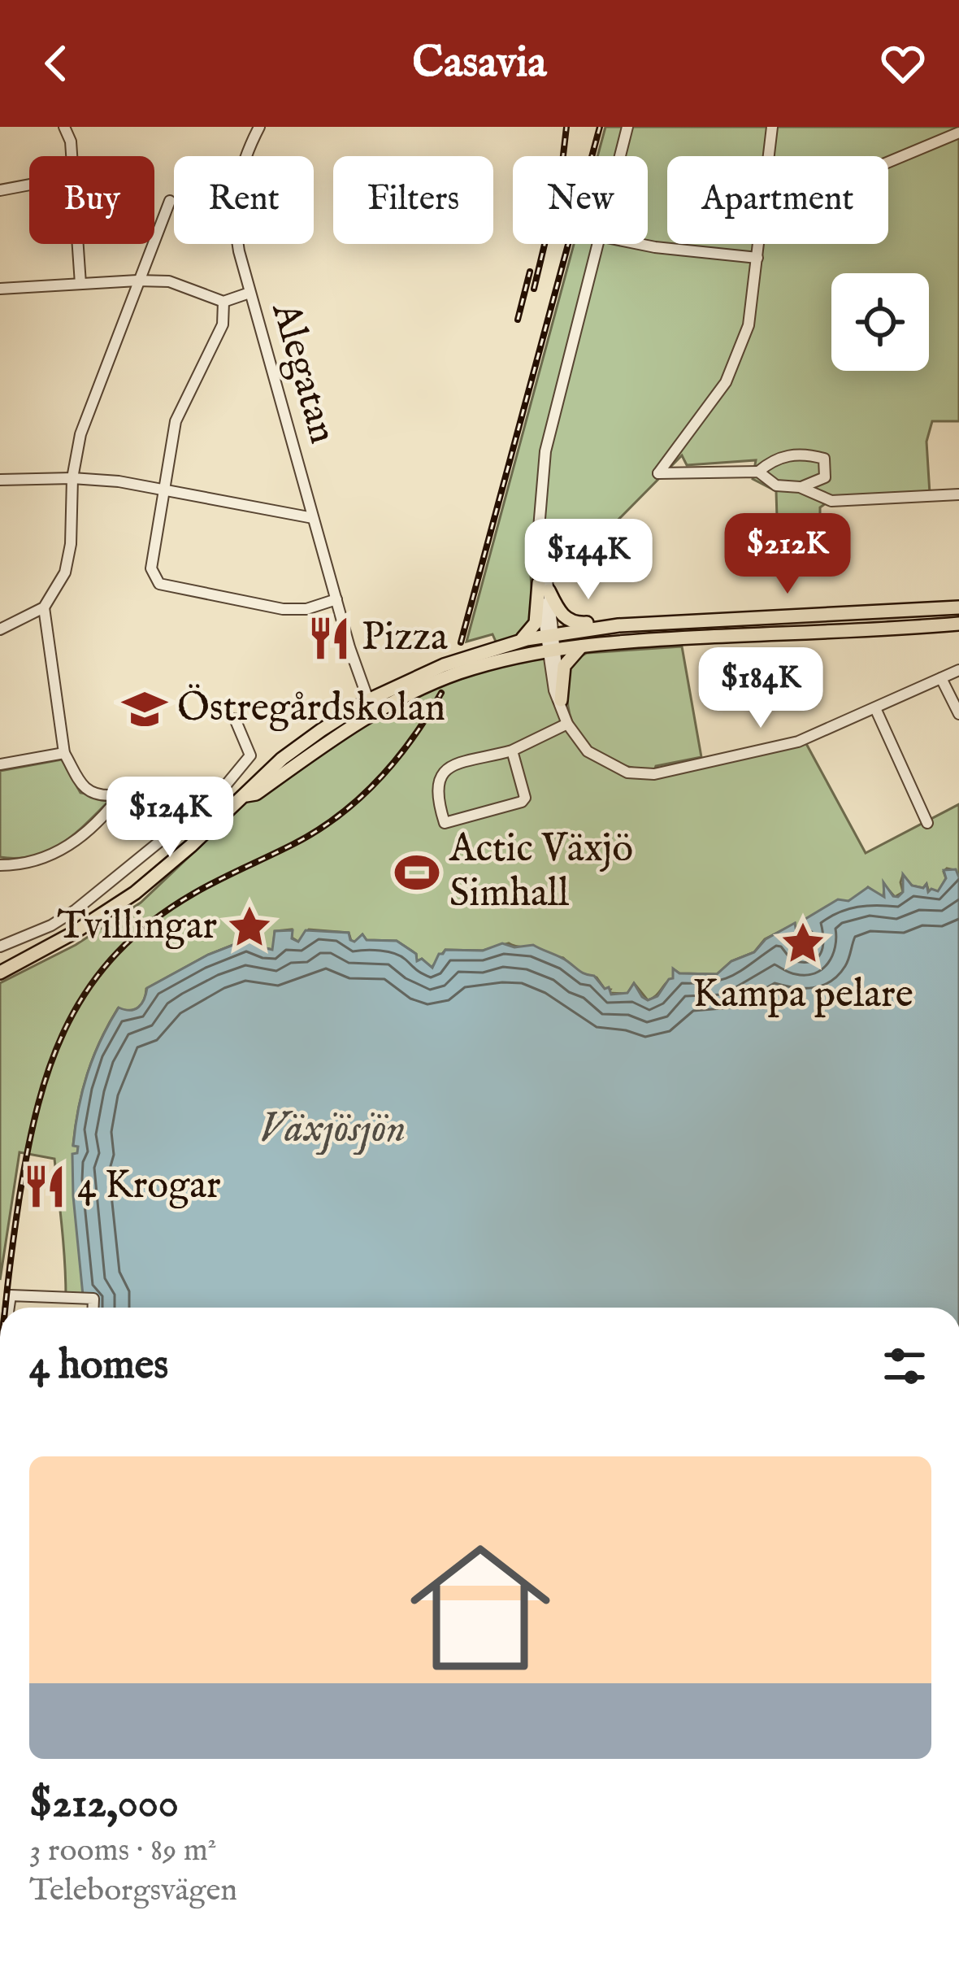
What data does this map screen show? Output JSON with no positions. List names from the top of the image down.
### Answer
{
  "streets": {
    "street": ["Alegatan"]
  },
  "water": ["Växjösjön"],
  "places": {
    "restaurant": ["Pizza", "4 Krogar"],
    "school or university": ["Östregårdskolan"],
    "sports": ["Actic Växjö Simhall"],
    "place": ["Tvillingar", "Kampa pelare"]
  },
  "page": {
    "header": "Casavia",
    "chip": [
      "Buy",
      "Rent",
      "Filters",
      "New",
      "Apartment"
    ],
    "price": [
      "$212K",
      "$144K",
      "$184K",
      "$124K"
    ],
    "heading": "4 homes",
    "list": [
      {
        "name": "$212,000",
        "note": "3 rooms · 89 m² · Teleborgsvägen"
      }
    ]
  }
}
